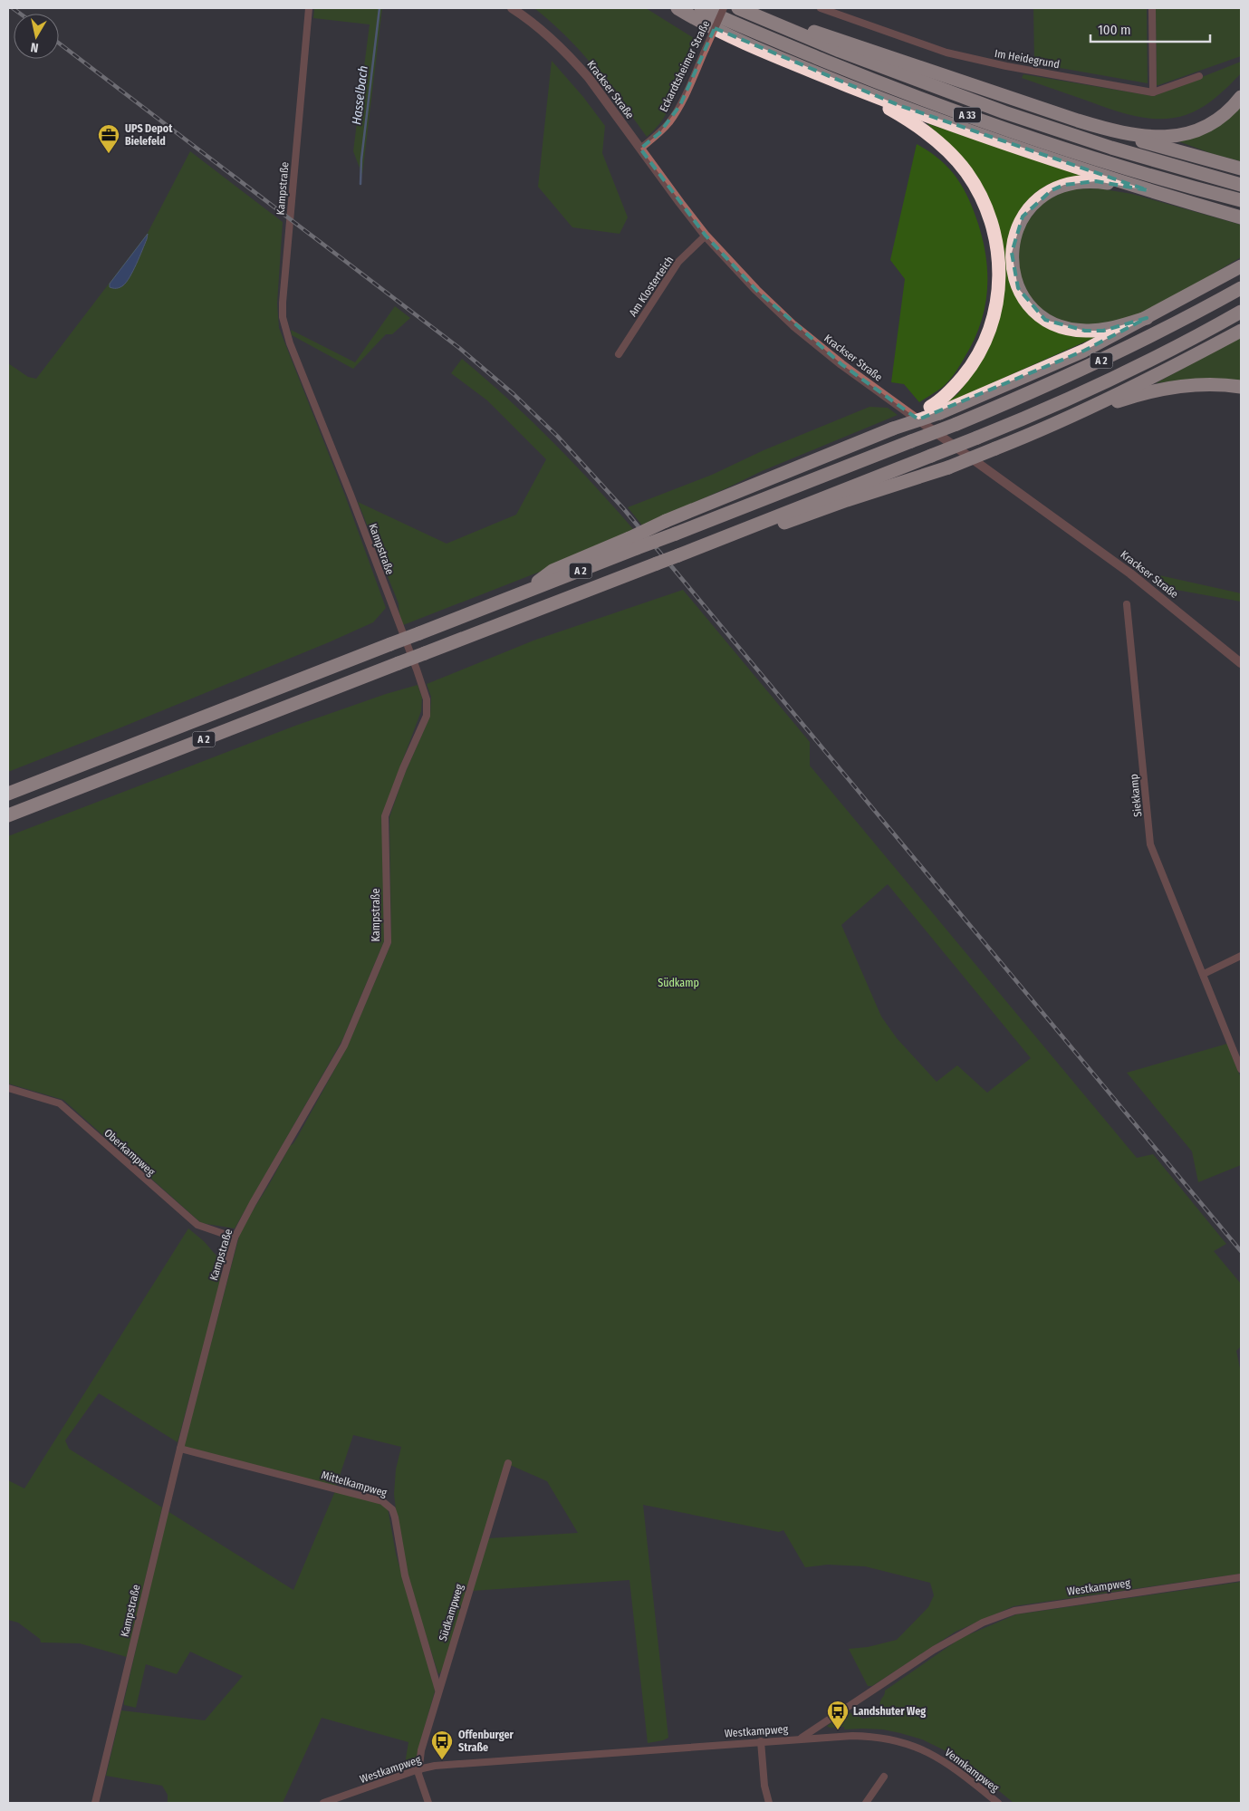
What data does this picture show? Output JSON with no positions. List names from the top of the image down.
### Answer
{
  "streets": {
    "highway": ["A 33", "A 2"],
    "street": [
      "Im Heidegrund",
      "Eckardtsheimer Straße",
      "Krackser Straße",
      "Kampstraße",
      "Am Klosterteich",
      "Siekkamp",
      "Oberkampweg",
      "Mittelkampweg",
      "Westkampweg",
      "Südkampweg",
      "Vennkampweg"
    ]
  },
  "crossings": [
    ["Eckardtsheimer Straße", "Krackser Straße"],
    ["Krackser Straße", "Am Klosterteich"],
    ["Kampstraße", "Oberkampweg"],
    ["Kampstraße", "Mittelkampweg"],
    ["Mittelkampweg", "Südkampweg"],
    ["Westkampweg", "Südkampweg"],
    ["Westkampweg", "Vennkampweg"]
  ],
  "water": ["Hasselbach"],
  "parks": ["Südkamp"],
  "places": {
    "office": ["UPS Depot Bielefeld"],
    "bus stop": ["Landshuter Weg", "Offenburger Straße"]
  },
  "scale_bar": "100 m",
  "north": "bottom"
}
